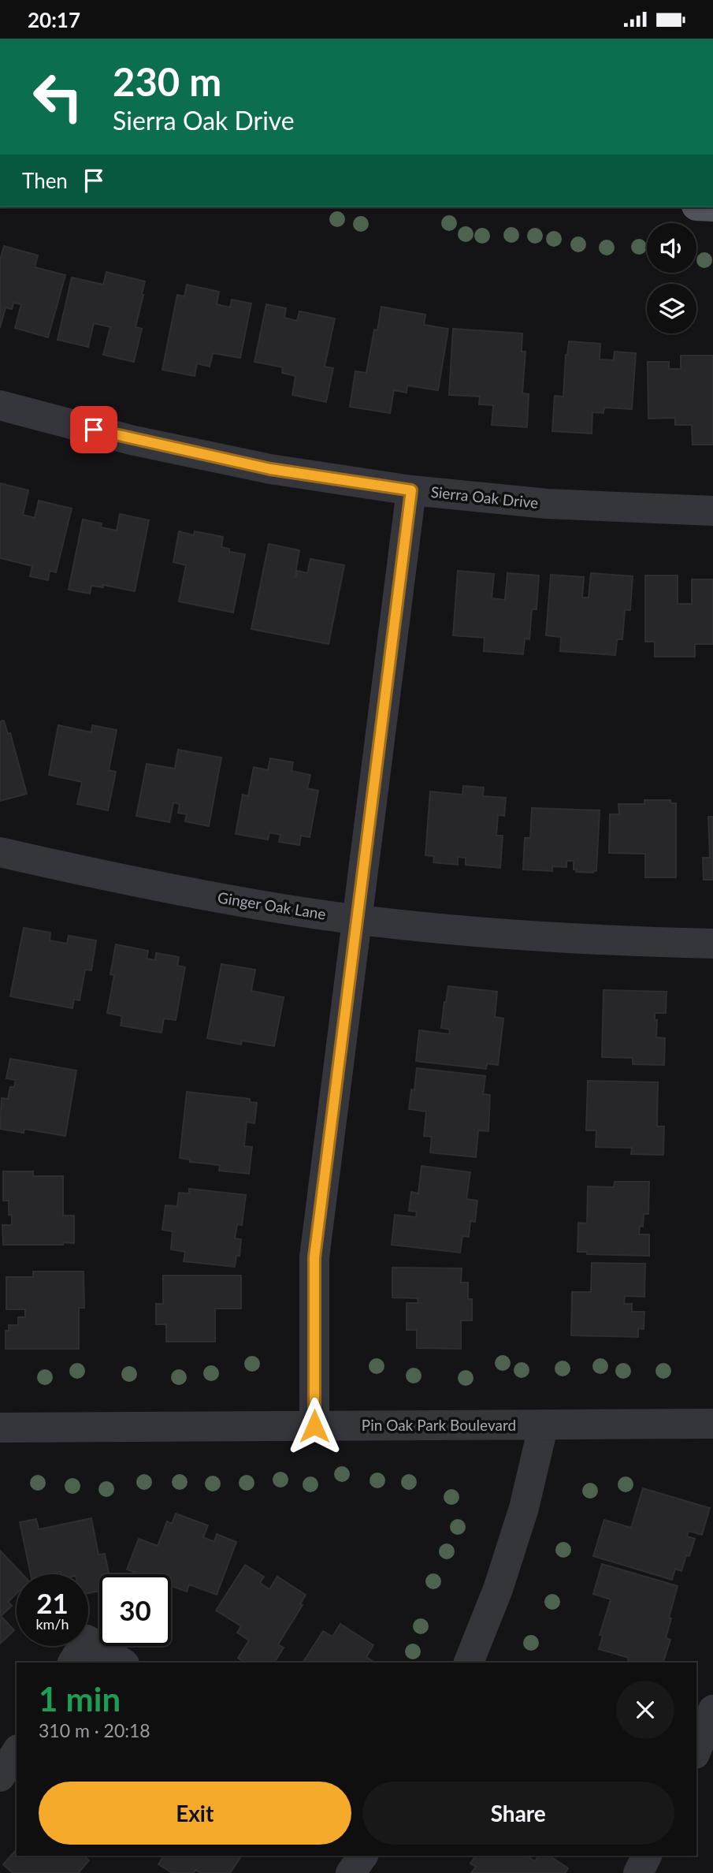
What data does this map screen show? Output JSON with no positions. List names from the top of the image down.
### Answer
{
  "streets": {
    "street": ["Sierra Oak Drive", "Ginger Oak Lane", "Pin Oak Park Boulevard"]
  },
  "page": {
    "status": "20:17",
    "turn": ["230 m", "Sierra Oak Drive"],
    "then": "Then",
    "speed": "21 km/h",
    "limit": "30",
    "heading": ["1 min", "310 m · 20:18"],
    "buttons": ["Exit", "Share"]
  }
}
